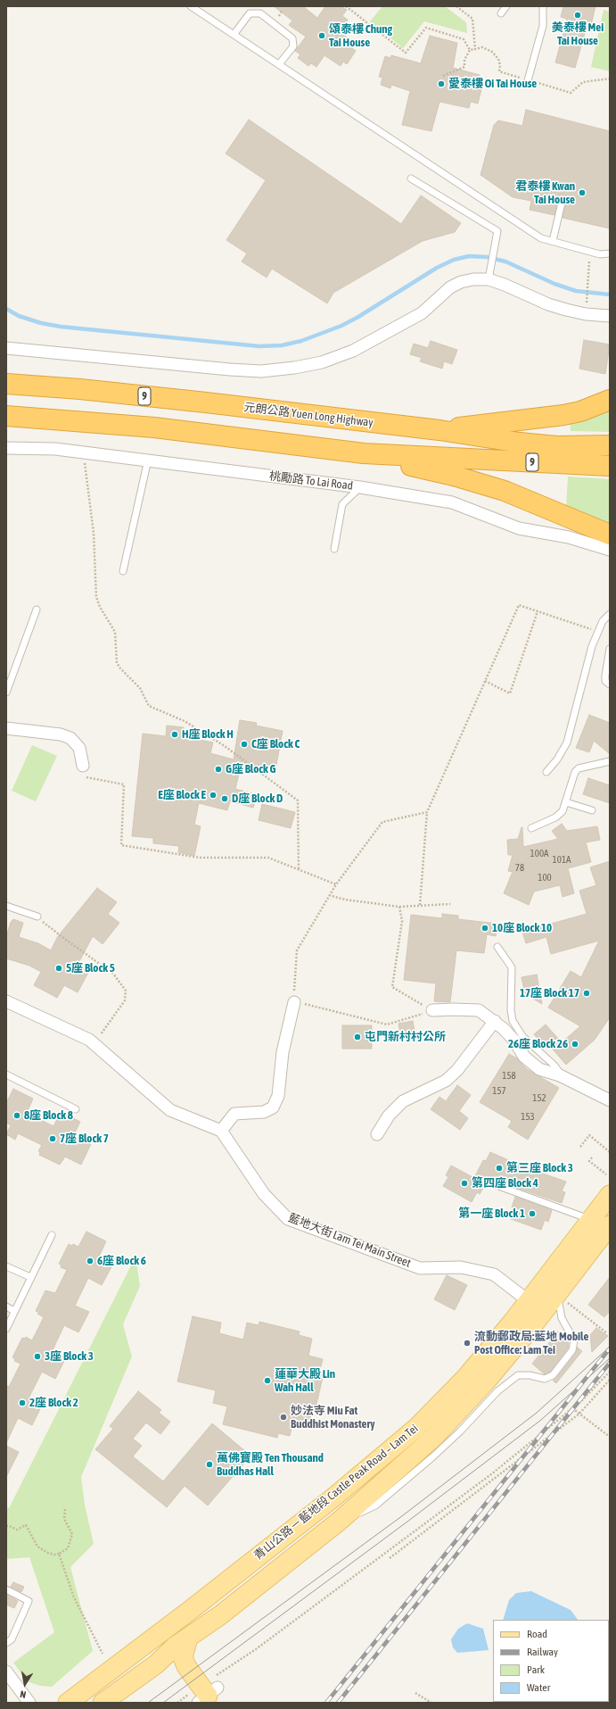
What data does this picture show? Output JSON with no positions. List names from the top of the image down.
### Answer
{
  "streets": {
    "highway": ["9", "元朗公路 Yuen Long Highway"],
    "main road": ["青山公路－藍地段 Castle Peak Road – Lam Tei"],
    "street": ["桃勵路 To Lai Road", "藍地大街 Lam Tei Main Street"]
  },
  "crossings": [
    ["9", "元朗公路 Yuen Long Highway"],
    ["藍地大街 Lam Tei Main Street", "青山公路－藍地段 Castle Peak Road – Lam Tei"]
  ],
  "places": [
    "美泰樓 Mei Tai House",
    "頌泰樓 Chung Tai House",
    "愛泰樓 Oi Tai House",
    "君泰樓 Kwan Tai House",
    "H座 Block H",
    "C座 Block C",
    "G座 Block G",
    "E座 Block E",
    "D座 Block D",
    "10座 Block 10",
    "5座 Block 5",
    "17座 Block 17",
    "屯門新村村公所",
    "26座 Block 26",
    "8座 Block 8",
    "7座 Block 7",
    "第三座 Block 3",
    "第四座 Block 4",
    "第一座 Block 1",
    "6座 Block 6",
    "流動郵政局:藍地 Mobile Post Office: Lam Tei",
    "3座 Block 3",
    "蓮華大殿 Lin Wah Hall",
    "2座 Block 2",
    "妙法寺 Miu Fat Buddhist Monastery",
    "萬佛寶殿 Ten Thousand Buddhas Hall"
  ],
  "house_numbers": [
    "100A",
    "101A",
    "78",
    "100",
    "158",
    "157",
    "152",
    "153"
  ],
  "legend": [
    "Road",
    "Railway",
    "Park",
    "Water"
  ],
  "north": "bottom"
}
